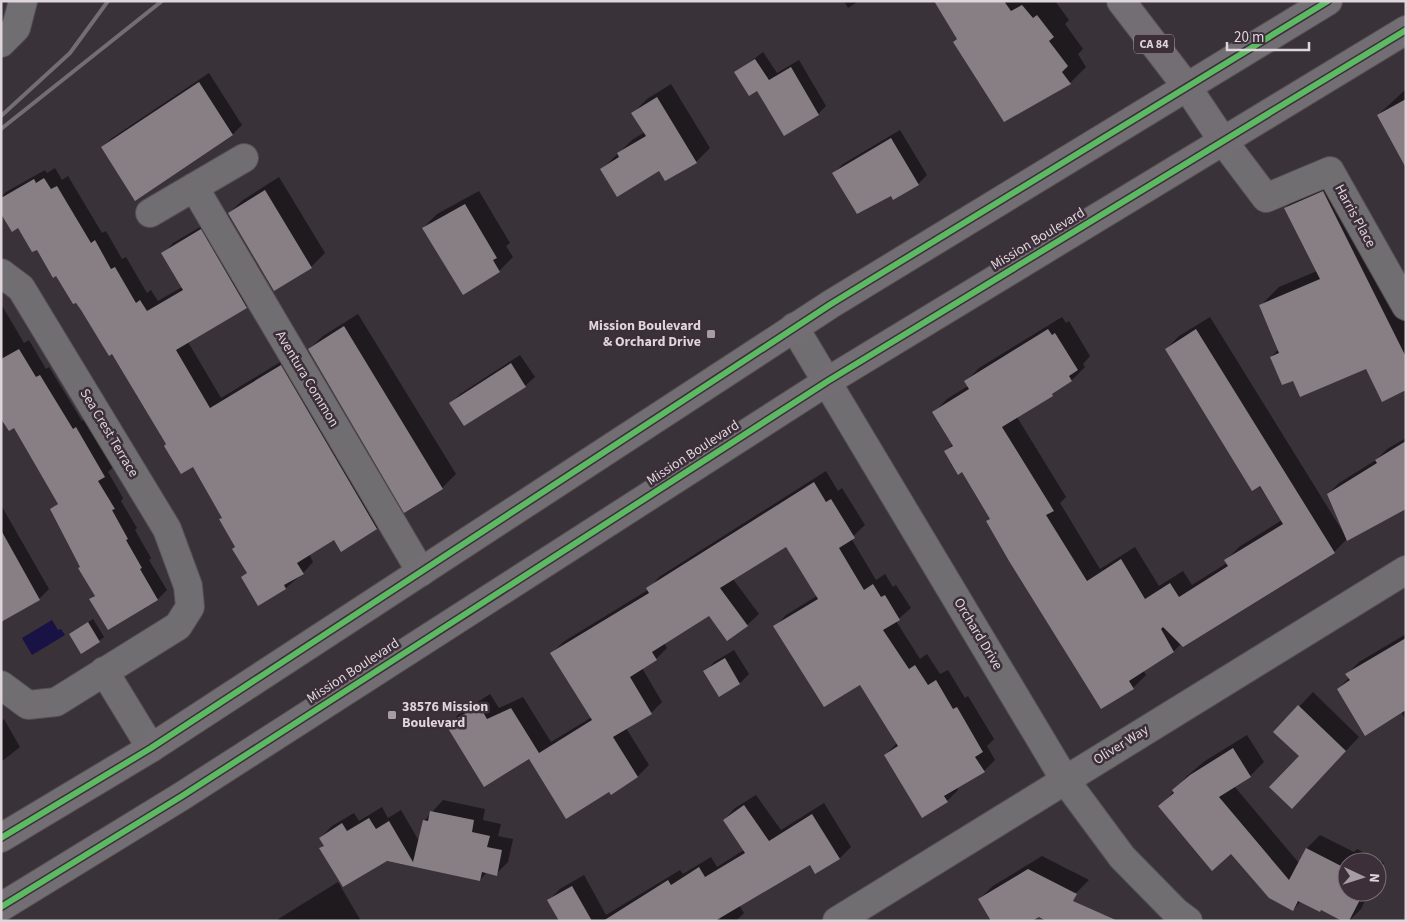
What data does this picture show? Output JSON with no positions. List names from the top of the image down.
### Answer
{
  "streets": {
    "main road": ["CA 84", "Mission Boulevard"],
    "street": [
      "Harris Place",
      "Aventura Common",
      "Sea Crest Terrace",
      "Orchard Drive",
      "Oliver Way"
    ]
  },
  "crossings": [
    ["CA 84", "Harris Place"],
    ["CA 84", "Mission Boulevard"],
    ["Harris Place", "Mission Boulevard"],
    ["Mission Boulevard", "Orchard Drive"],
    ["Orchard Drive", "Oliver Way"]
  ],
  "places": {
    "transit": ["Mission Boulevard & Orchard Drive", "38576 Mission Boulevard"]
  },
  "scale_bar": "20 m",
  "north": "right"
}
